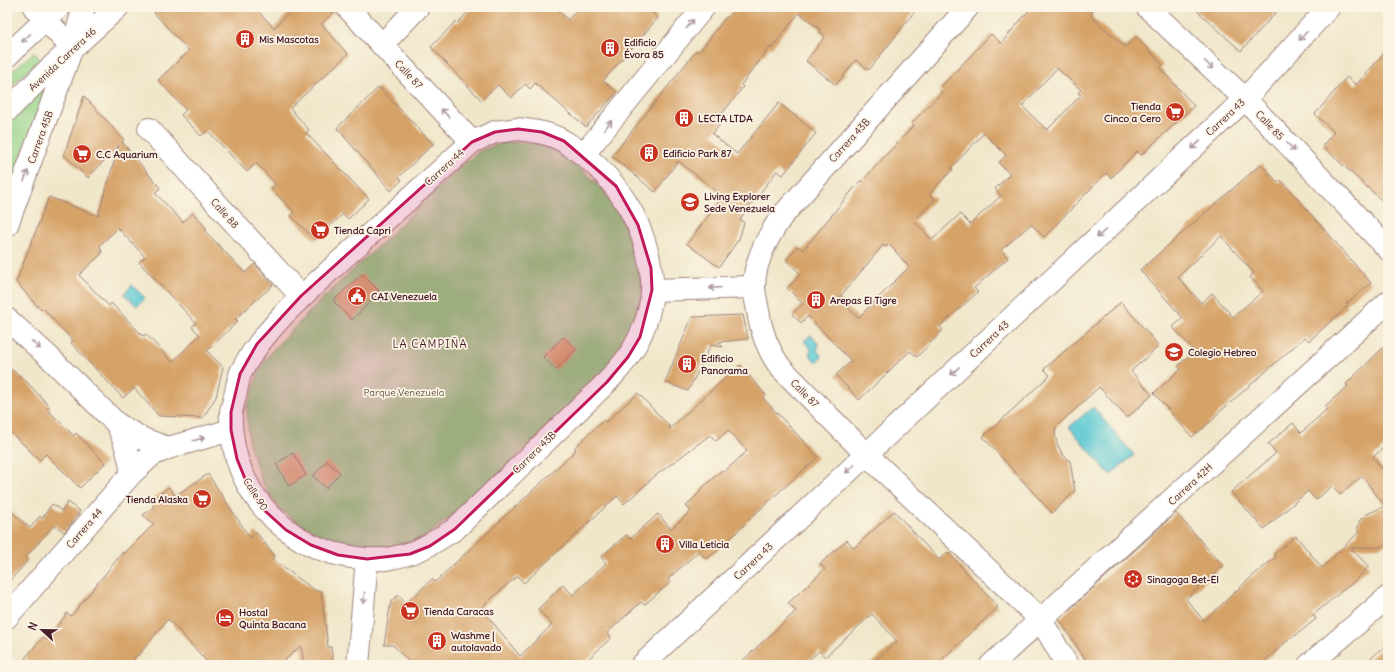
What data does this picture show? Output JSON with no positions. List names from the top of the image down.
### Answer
{
  "streets": {
    "street": [
      "Avenida Carrera 46",
      "Calle 87",
      "Carrera 43",
      "Calle 85",
      "Carrera 45B",
      "Carrera 43B",
      "Carrera 44",
      "Calle 88",
      "Carrera 42H",
      "Calle 90"
    ]
  },
  "crossings": [
    ["Avenida Carrera 46", "Carrera 45B"],
    ["Calle 87", "Carrera 43"],
    ["Calle 87", "Carrera 43B"],
    ["Calle 87", "Carrera 44"],
    ["Calle 87", "Carrera 42H"],
    ["Carrera 43", "Calle 85"],
    ["Carrera 43B", "Calle 90"],
    ["Carrera 44", "Calle 88"],
    ["Carrera 44", "Calle 90"]
  ],
  "one_way": ["Carrera 43", "Calle 85", "Carrera 45B"],
  "districts": ["LA CAMPIÑA"],
  "parks": ["Parque Venezuela"],
  "places": {
    "building": [
      "Mis Mascotas",
      "Edificio Évora 85",
      "LECTA LTDA",
      "Edificio Park 87",
      "Arepas El Tigre",
      "Edificio Panorama",
      "Villa Leticia",
      "Washme | autolavado"
    ],
    "supermarket": [
      "Tienda Cinco a Cero",
      "C.C Aquarium",
      "Tienda Capri",
      "Tienda Alaska",
      "Tienda Caracas"
    ],
    "school or university": ["Living Explorer Sede Venezuela", "Colegio Hebreo"],
    "public building": ["CAI Venezuela"],
    "synagogue": ["Sinagoga Bet-El"],
    "hotel": ["Hostal Quinta Bacana"]
  },
  "north": "left"
}
